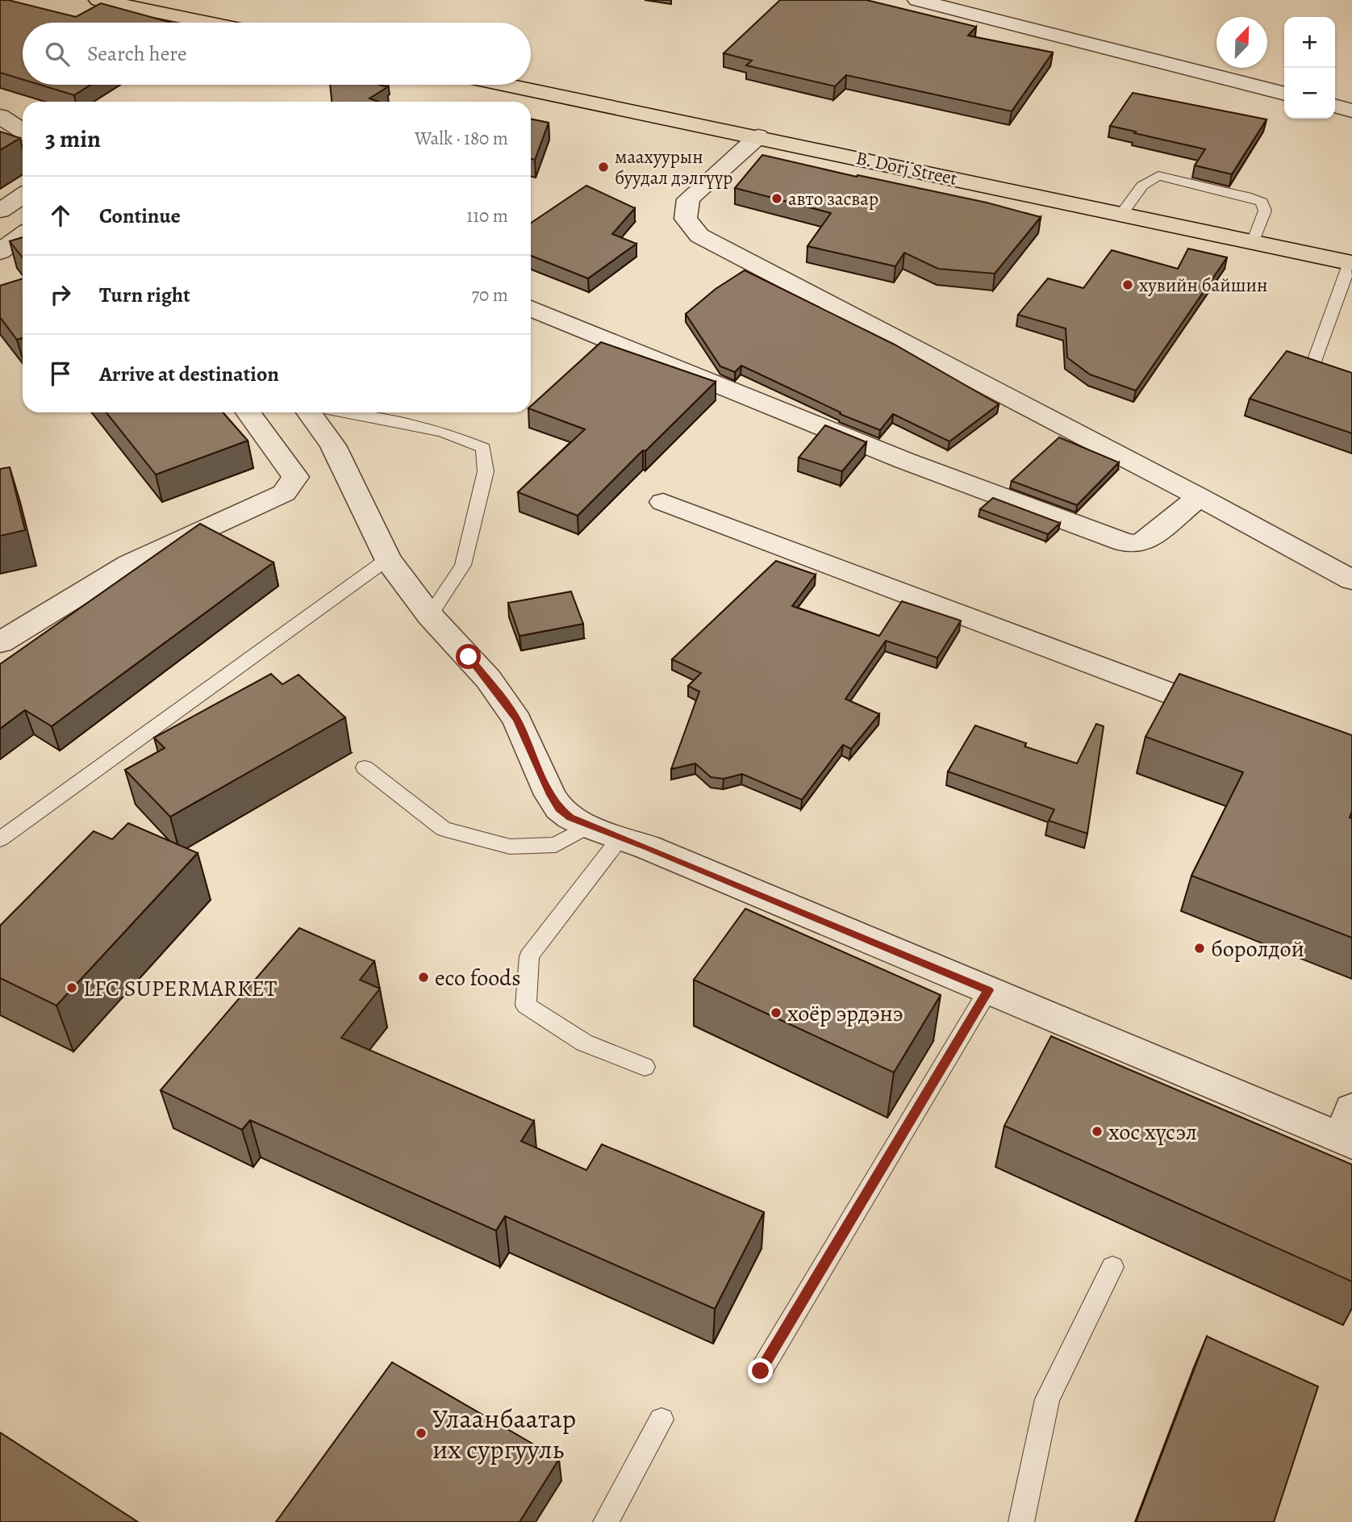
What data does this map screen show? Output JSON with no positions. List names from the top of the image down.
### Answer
{
  "streets": {
    "main road": ["B. Dorj Street"]
  },
  "places": [
    "маахуурын буудал дэлгүүр",
    "авто засвар",
    "хувийн байшин",
    "боролдой",
    "eco foods",
    "LFC SUPERMARKET",
    "хоёр эрдэнэ",
    "хос хүсэл",
    "Улаанбаатар их сургууль"
  ],
  "north": "top right",
  "page": {
    "map_buttons": ["+", "−"],
    "search": "Search here",
    "heading": ["3 min", "Walk · 180 m"],
    "list": [
      ["Continue", "110 m"],
      ["Turn right", "70 m"],
      "Arrive at destination"
    ]
  }
}
